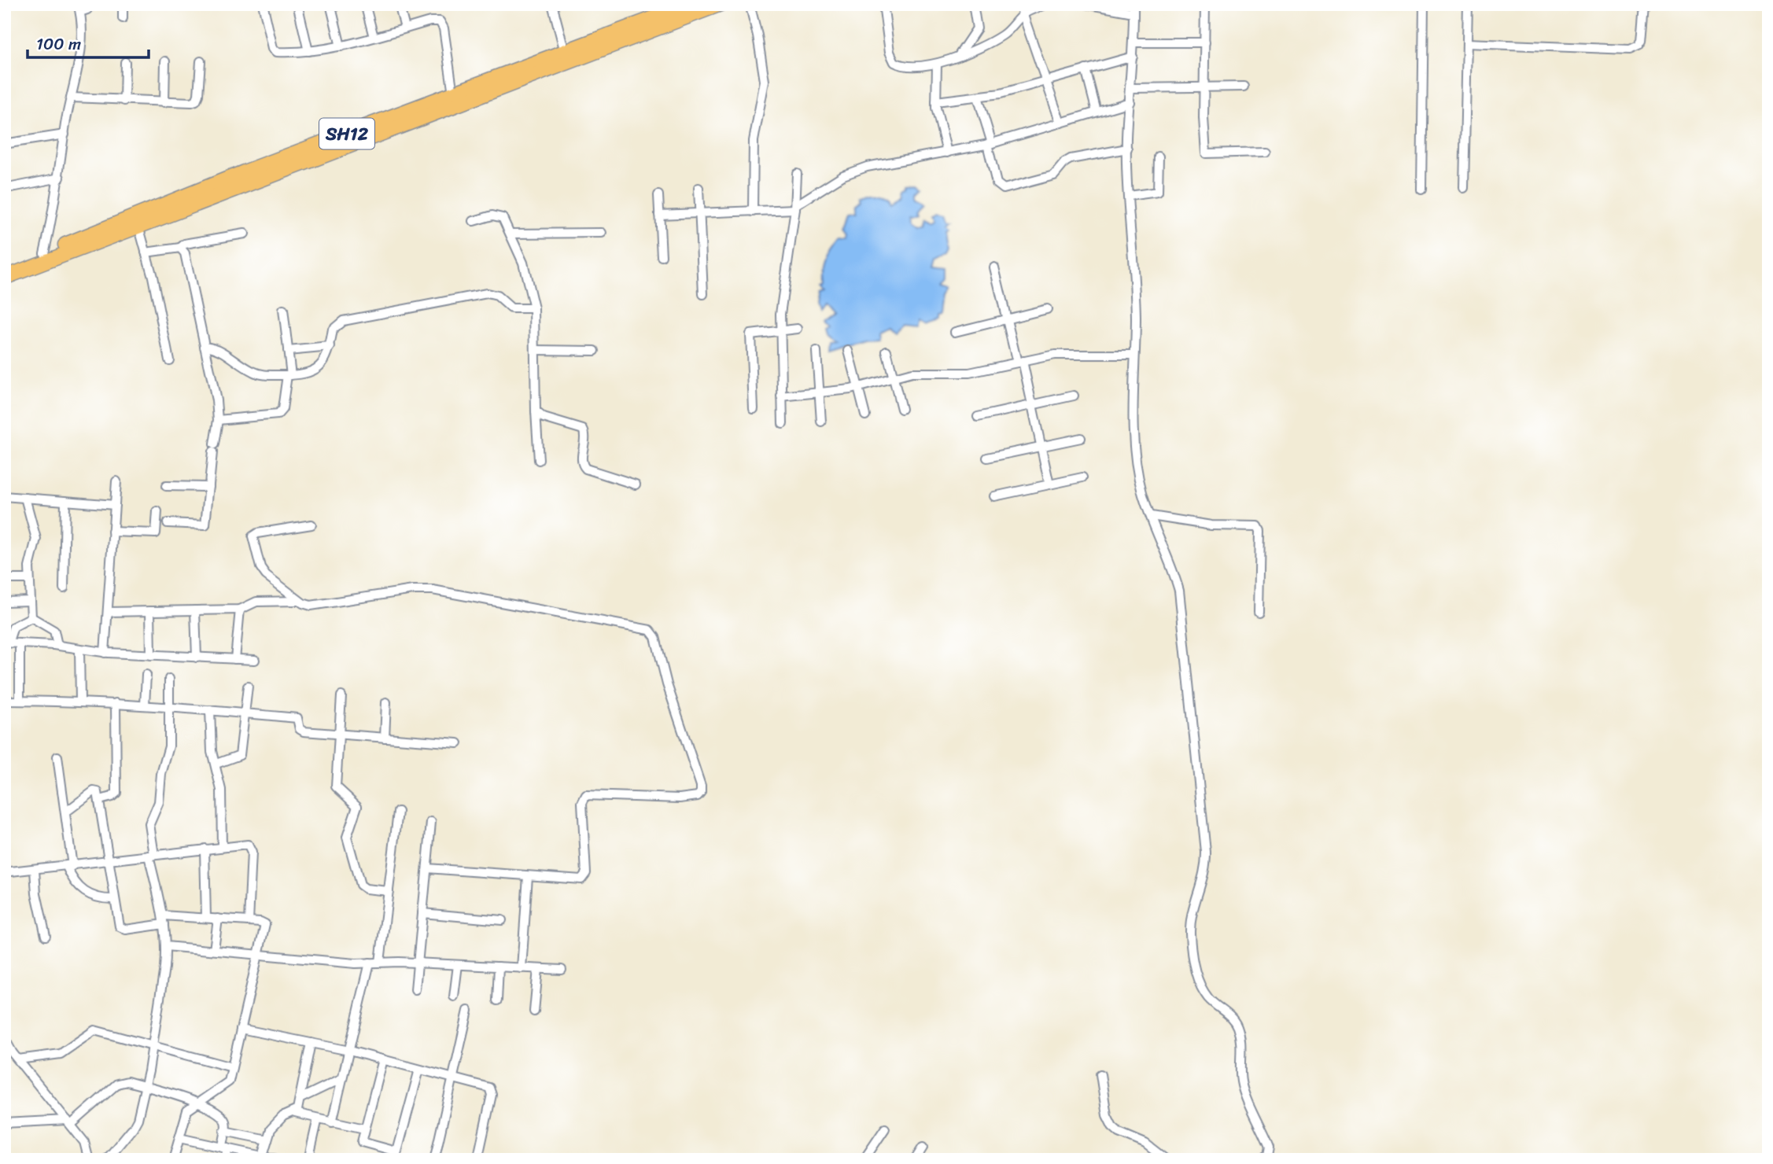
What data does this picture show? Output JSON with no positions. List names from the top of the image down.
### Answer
{
  "streets": {
    "main road": ["SH12"]
  },
  "scale_bar": "100 m"
}
